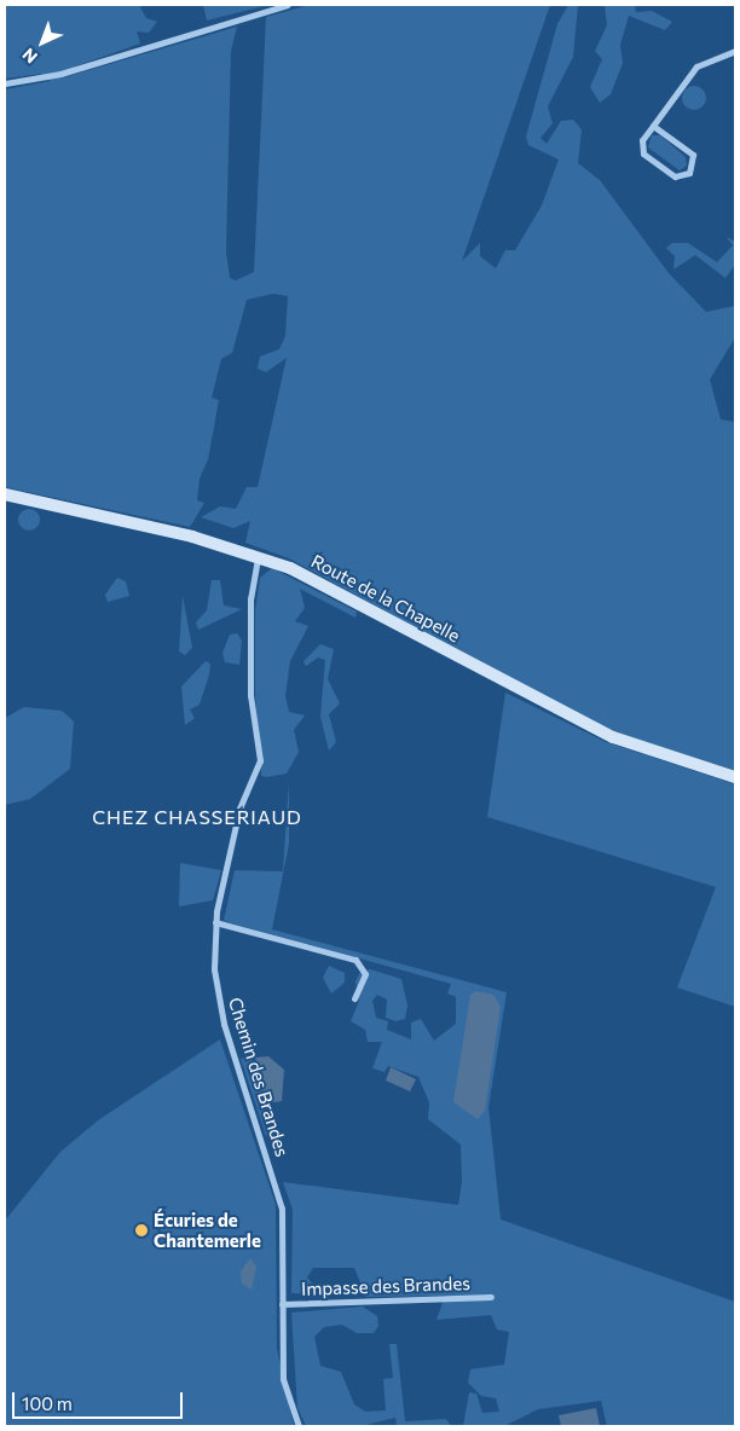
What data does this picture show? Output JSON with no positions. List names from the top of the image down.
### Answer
{
  "streets": {
    "main road": ["Route de la Chapelle"],
    "street": ["Chemin des Brandes", "Impasse des Brandes"]
  },
  "crossings": [
    ["Route de la Chapelle", "Chemin des Brandes"],
    ["Chemin des Brandes", "Impasse des Brandes"]
  ],
  "districts": ["CHEZ CHASSERIAUD"],
  "places": ["Écuries de Chantemerle"],
  "scale_bar": "100 m",
  "north": "bottom left"
}
